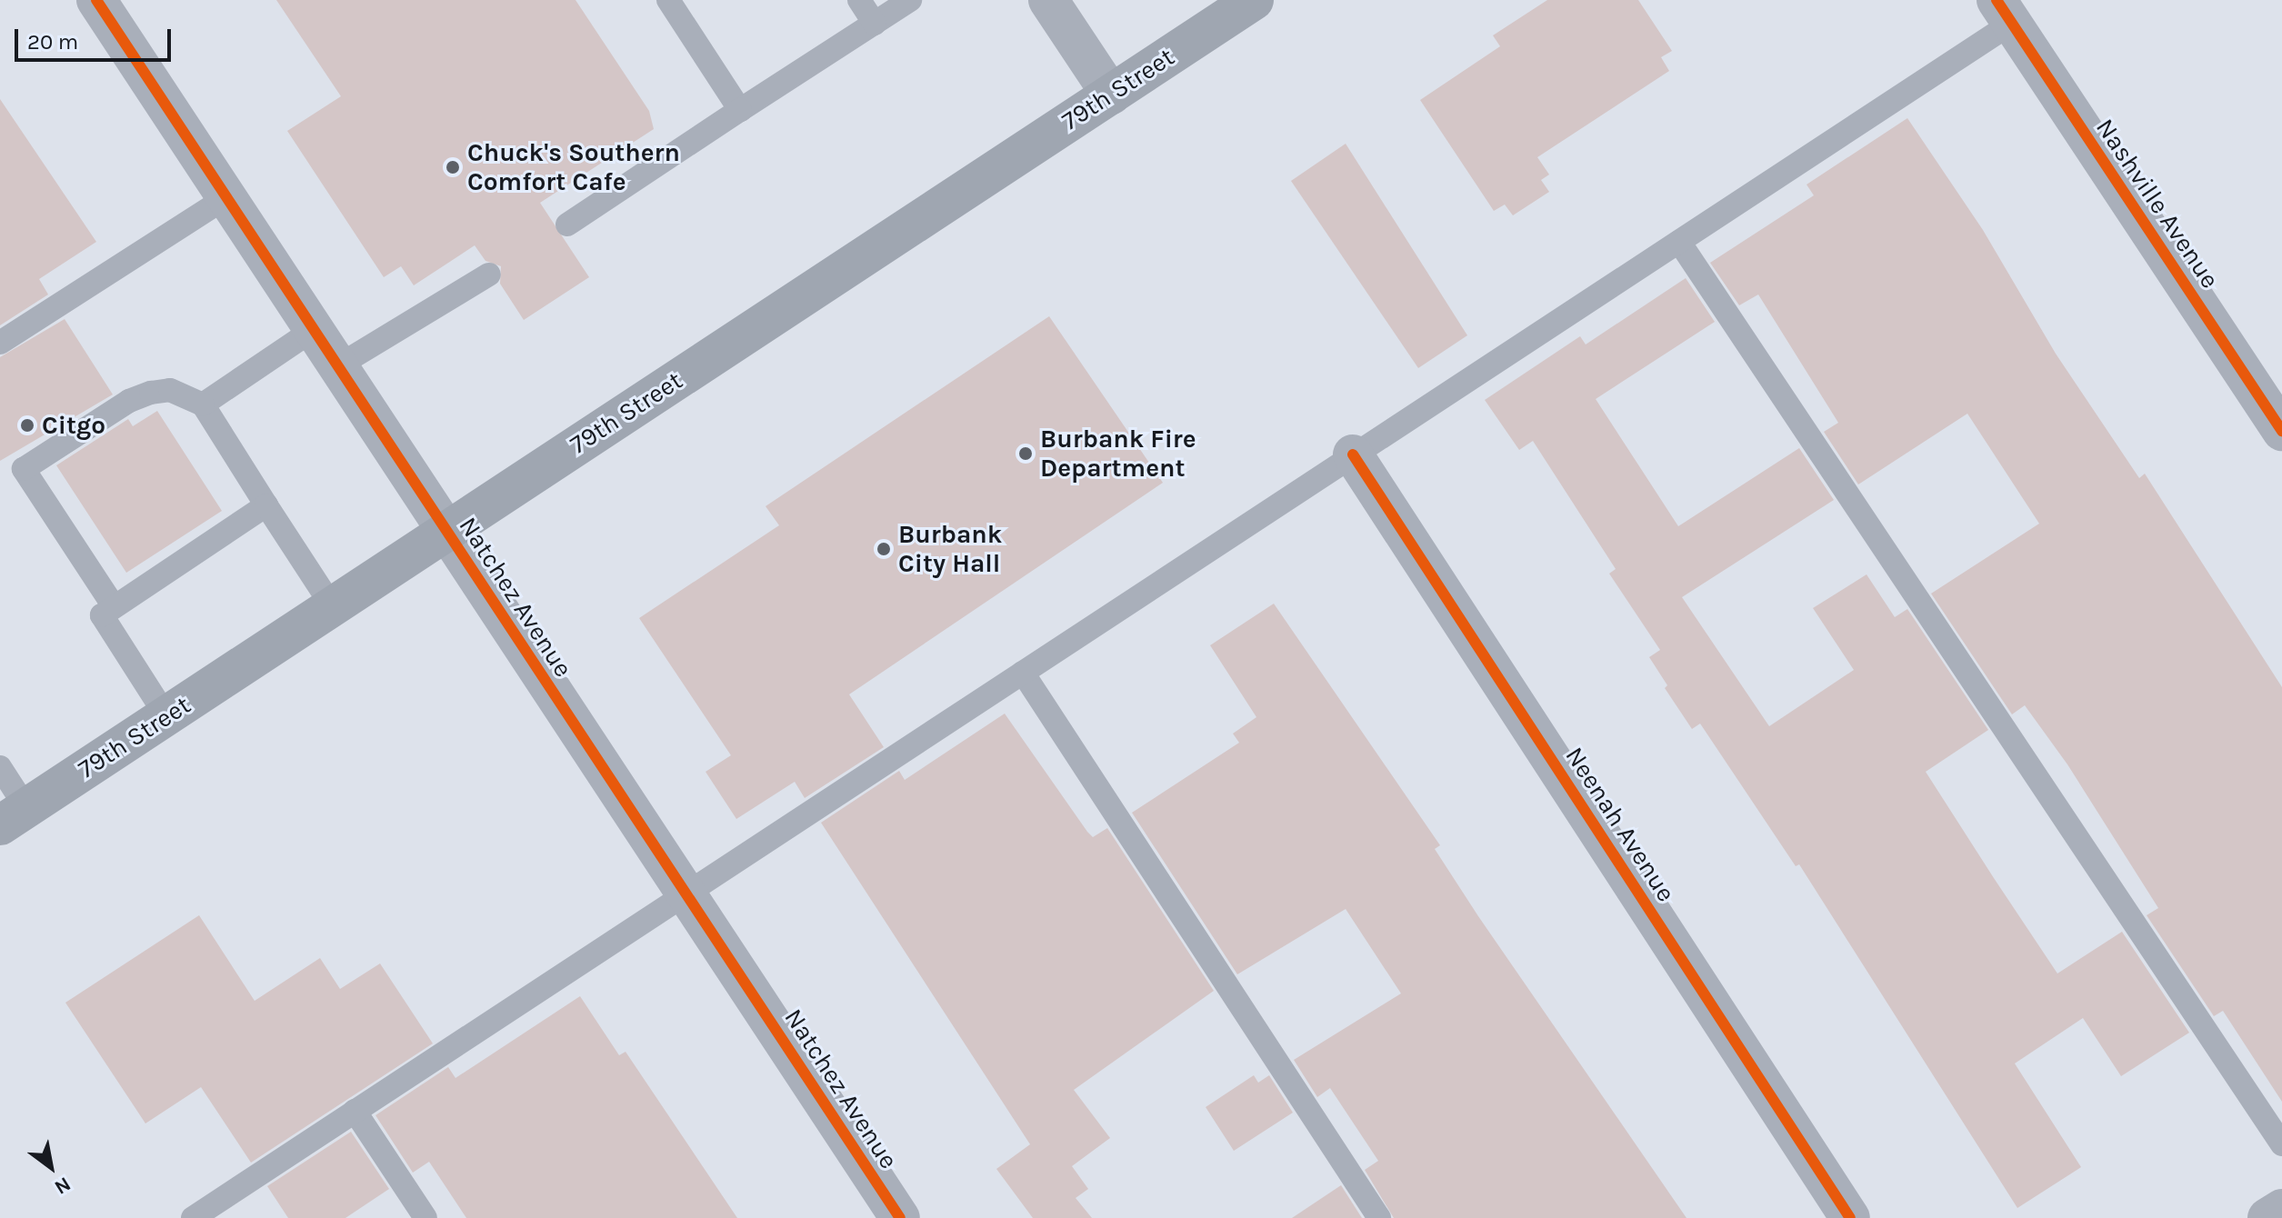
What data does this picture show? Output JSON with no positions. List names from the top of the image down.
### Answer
{
  "streets": {
    "main road": ["79th Street"],
    "street": ["Nashville Avenue", "Natchez Avenue", "Neenah Avenue"]
  },
  "crossings": [
    ["79th Street", "Natchez Avenue"]
  ],
  "places": [
    "Chuck's Southern Comfort Cafe",
    "Citgo",
    "Burbank Fire Department",
    "Burbank City Hall"
  ],
  "scale_bar": "20 m",
  "north": "bottom right"
}
